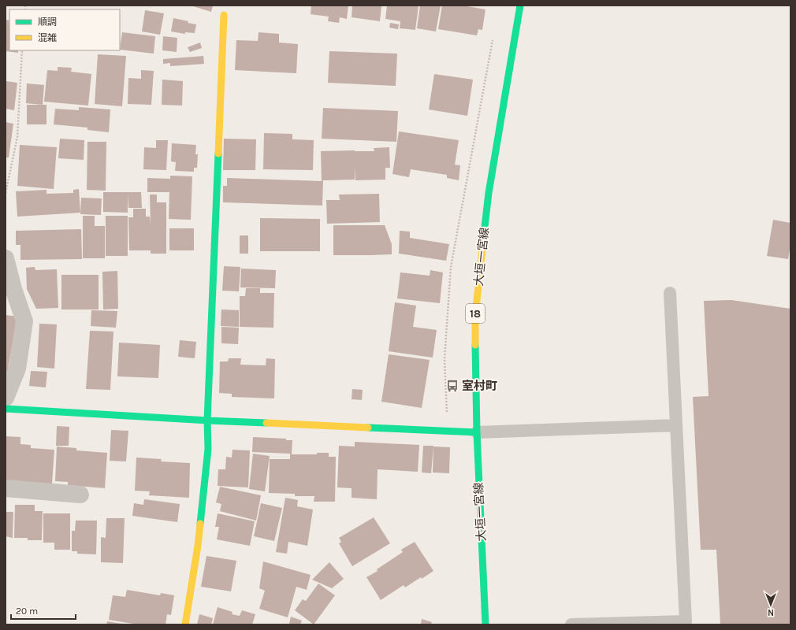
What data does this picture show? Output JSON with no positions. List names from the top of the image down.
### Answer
{
  "streets": {
    "street": ["大垣一宮線", "18"]
  },
  "places": {
    "bus stop": ["室村町"]
  },
  "legend": ["順調", "混雑"],
  "scale_bar": "20 m",
  "north": "bottom"
}
